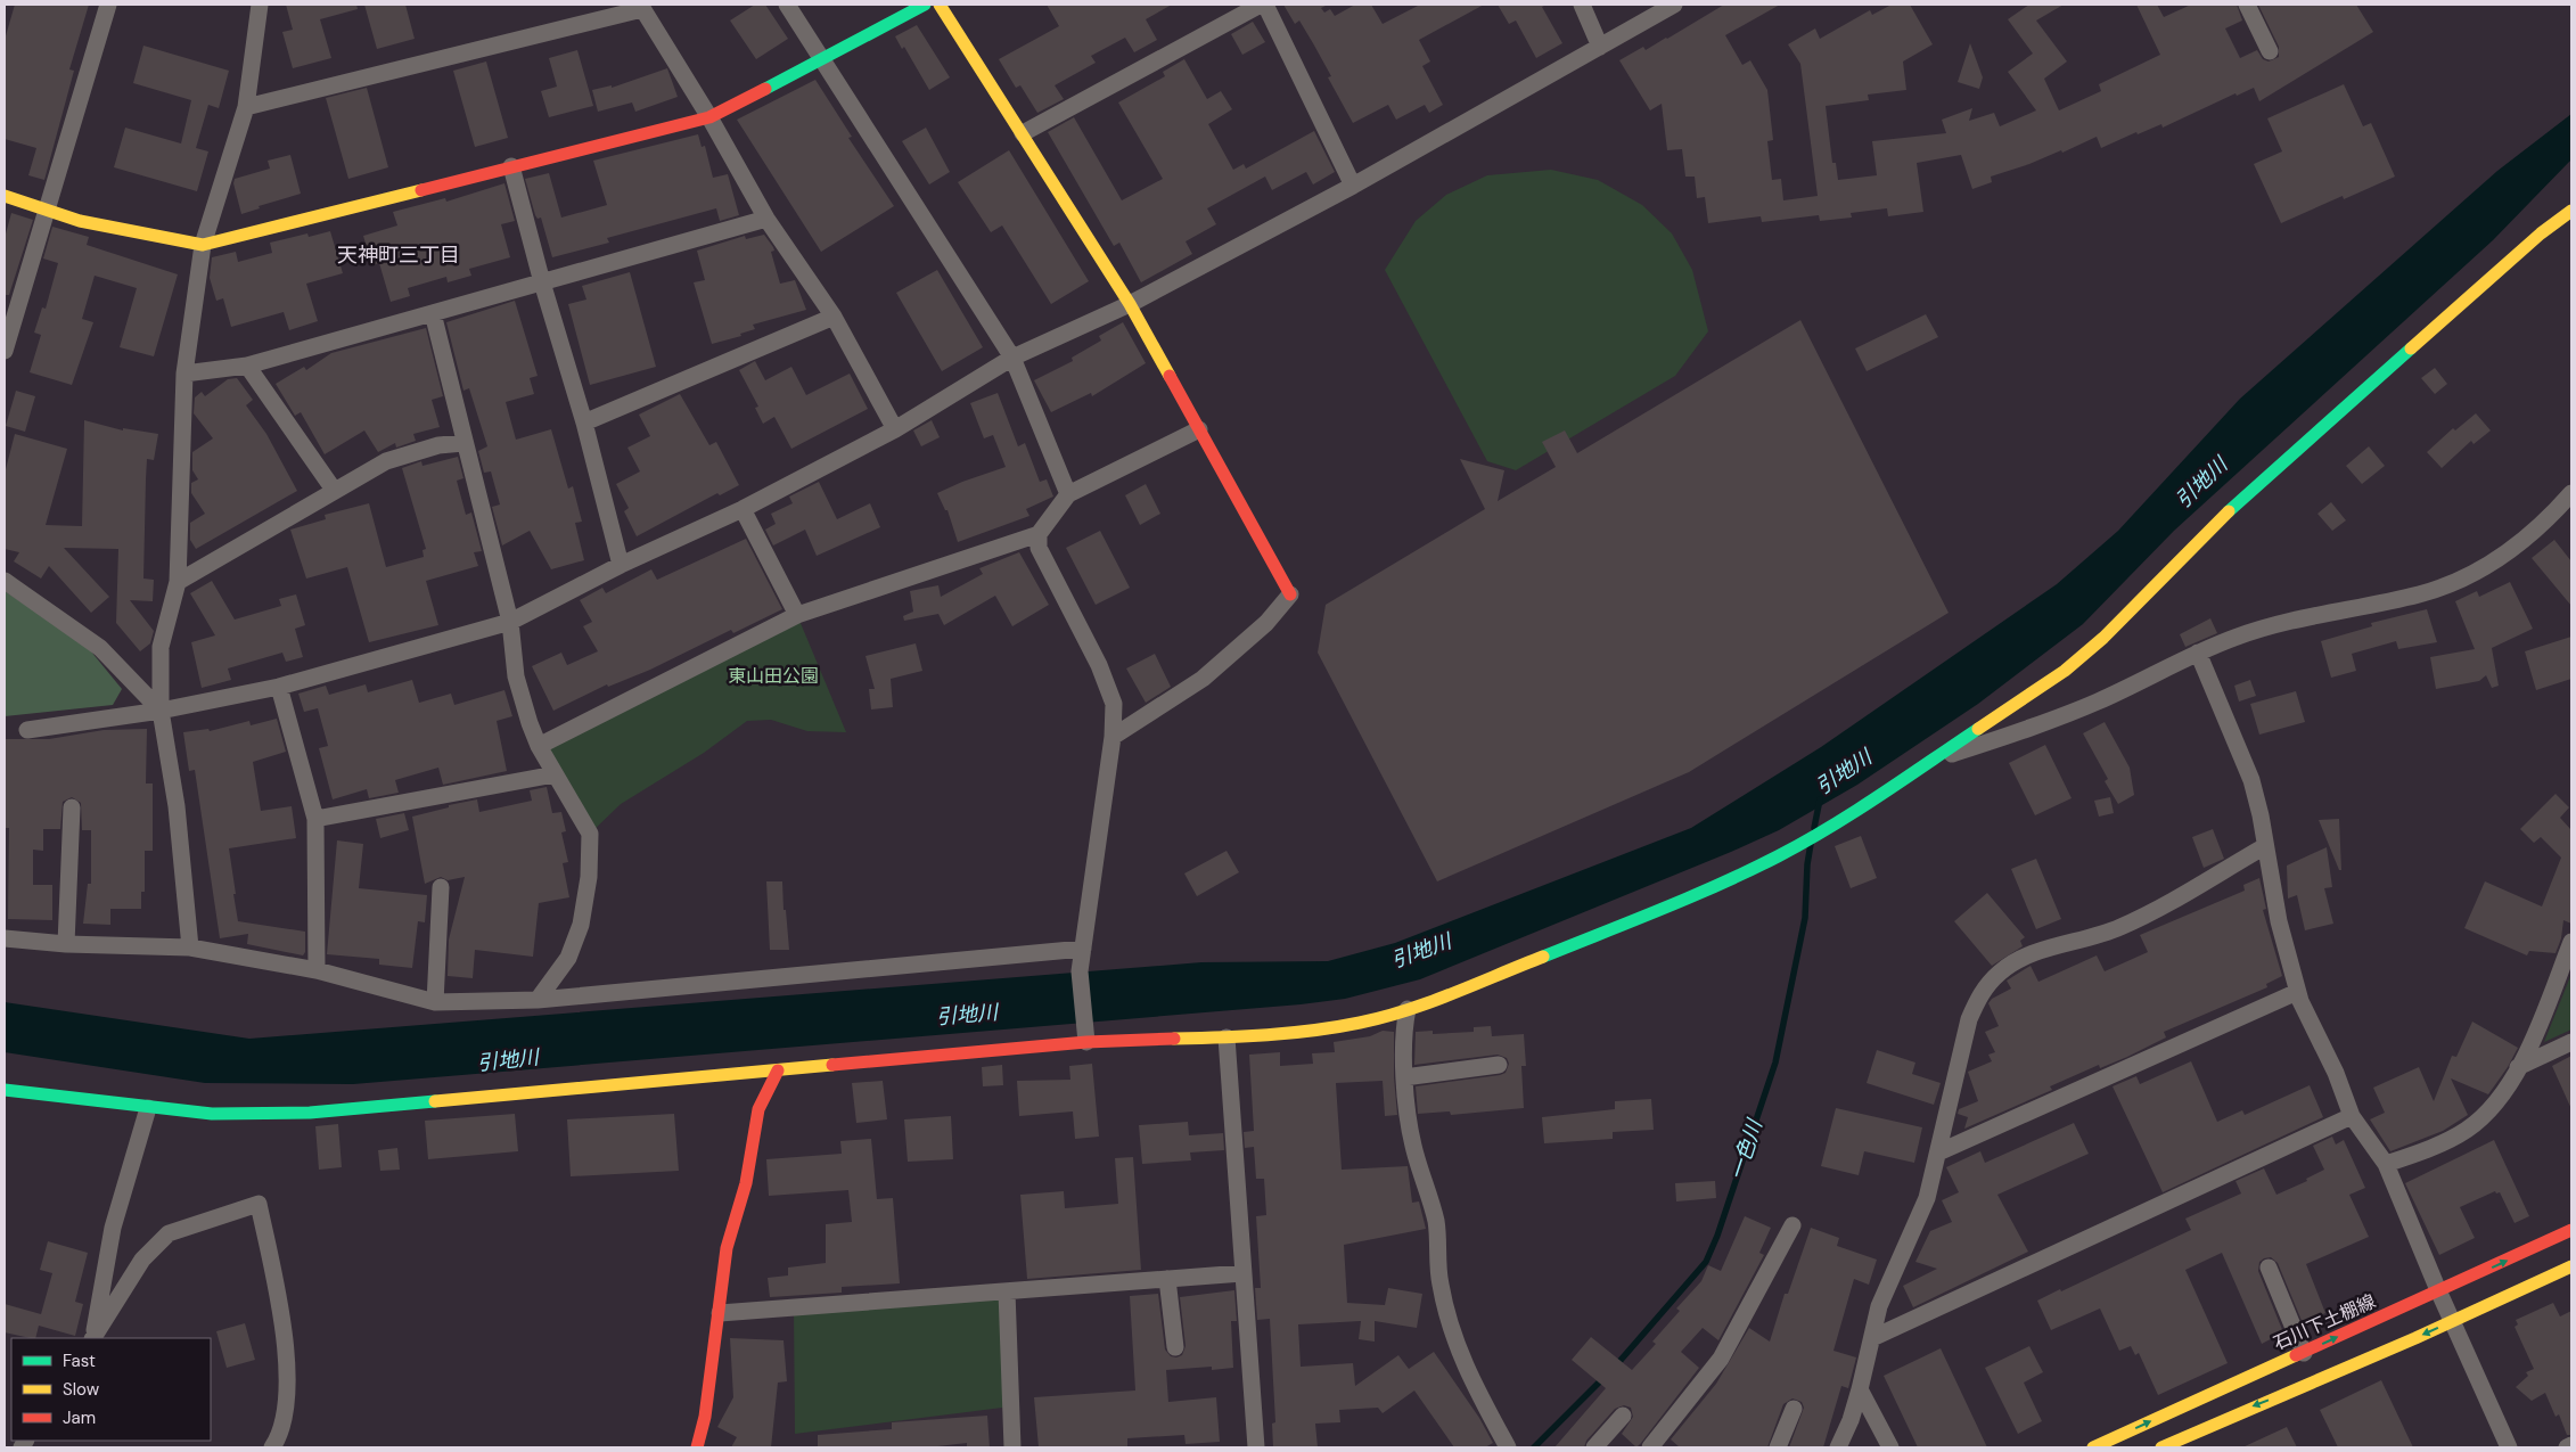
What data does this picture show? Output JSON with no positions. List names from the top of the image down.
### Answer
{
  "streets": {
    "street": ["石川下土棚線"]
  },
  "districts": ["天神町三丁目"],
  "water": ["引地川", "一色川"],
  "parks": ["東山田公園"],
  "legend": ["Fast", "Slow", "Jam"]
}
